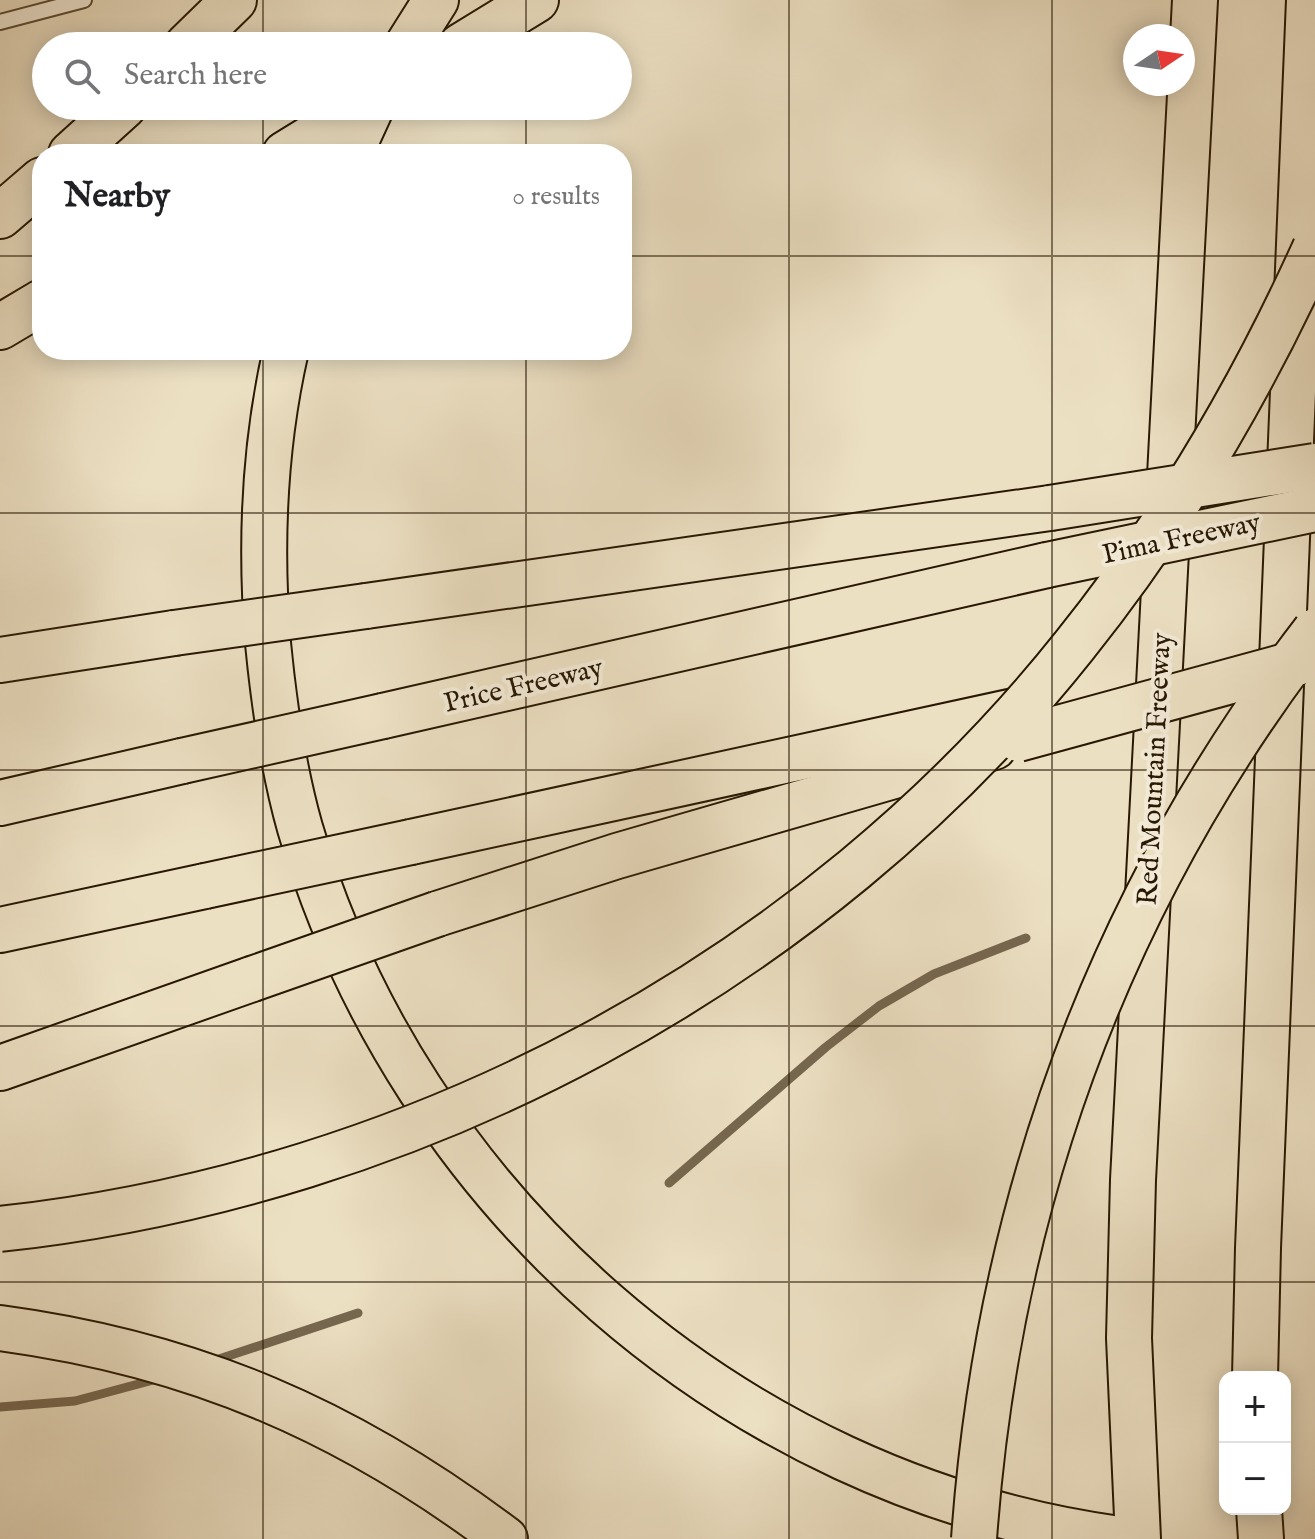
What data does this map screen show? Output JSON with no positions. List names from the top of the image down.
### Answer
{
  "streets": {
    "highway": ["Pima Freeway", "Price Freeway", "Red Mountain Freeway"]
  },
  "crossings": [
    ["Pima Freeway", "Price Freeway"]
  ],
  "north": "right",
  "page": {
    "search": "Search here",
    "heading": ["Nearby", "0 results"],
    "map_buttons": ["+", "−"]
  }
}
